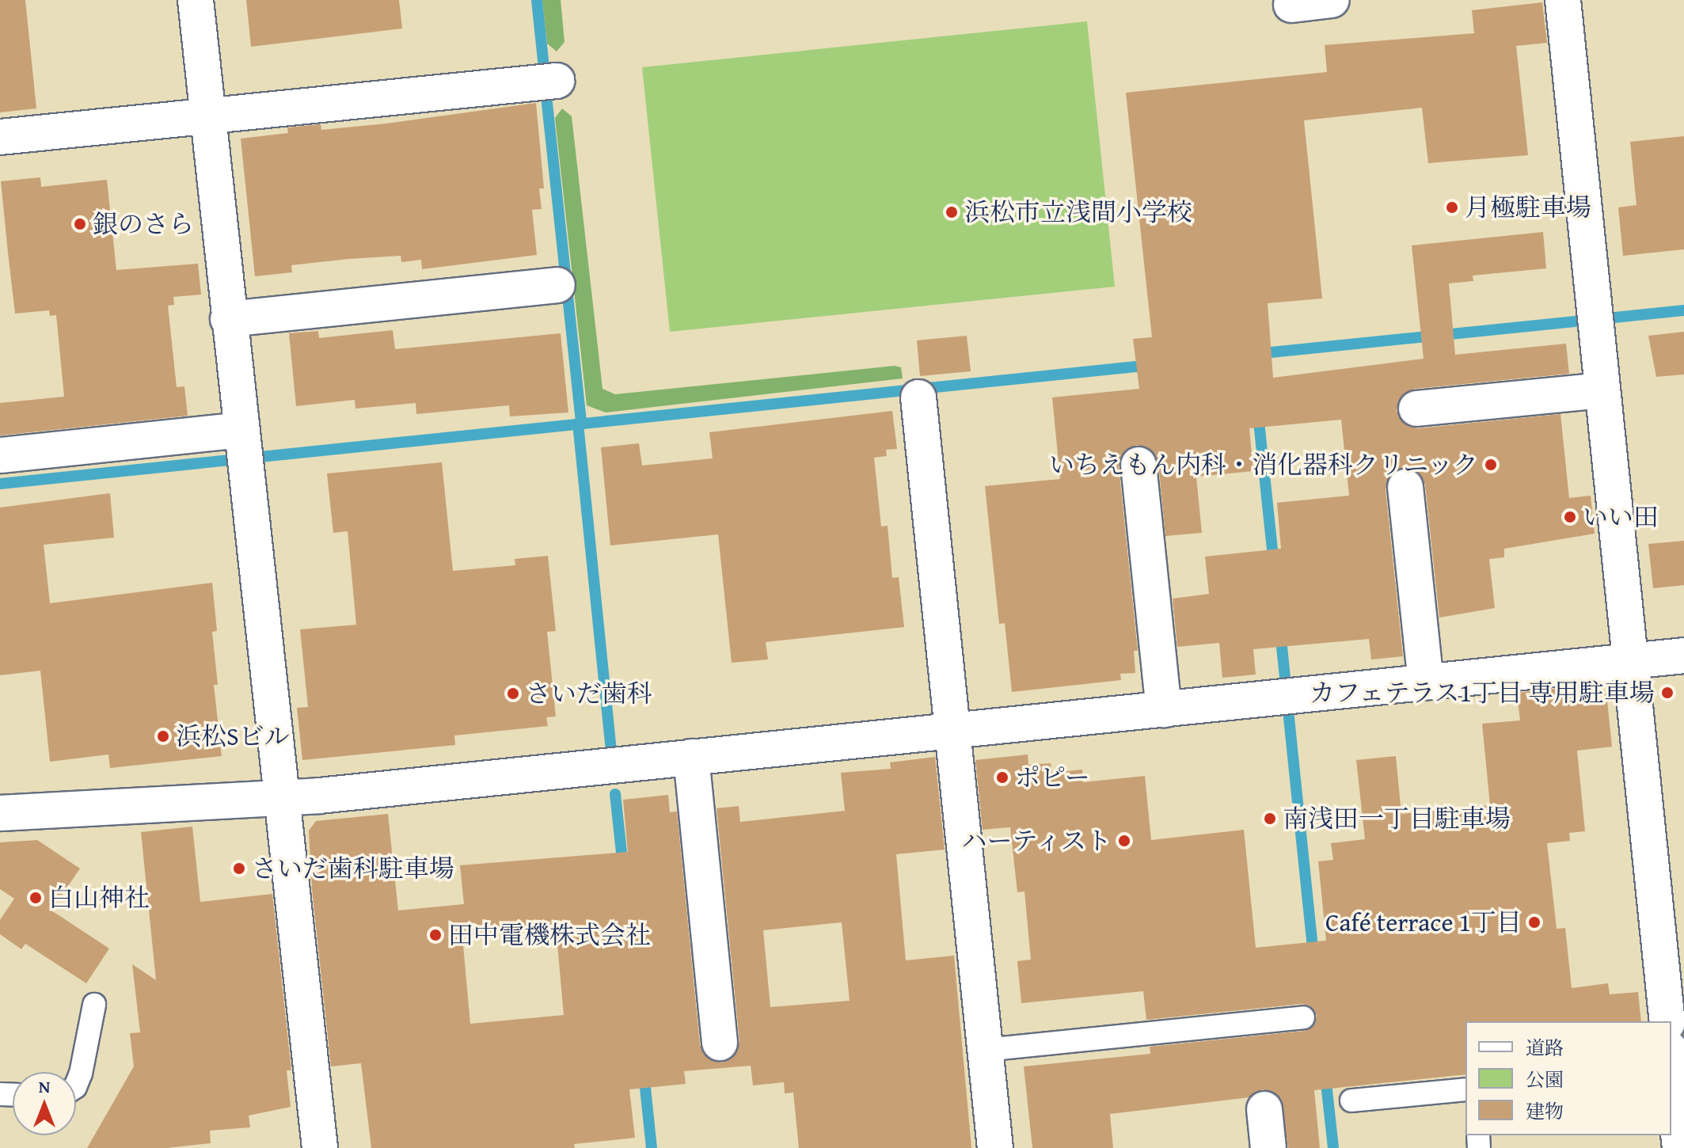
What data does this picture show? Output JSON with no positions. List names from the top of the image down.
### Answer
{
  "places": [
    "月極駐車場",
    "浜松市立浅間小学校",
    "銀のさら",
    "いちえもん内科・消化器科クリニック",
    "いい田",
    "カフェテラス1丁目 専用駐車場",
    "さいだ歯科",
    "浜松Sビル",
    "ポピー",
    "南浅田一丁目駐車場",
    "ハーティスト",
    "さいだ歯科駐車場",
    "白山神社",
    "Café terrace 1丁目",
    "田中電機株式会社"
  ],
  "legend": ["道路", "公園", "建物"],
  "north": "top"
}
